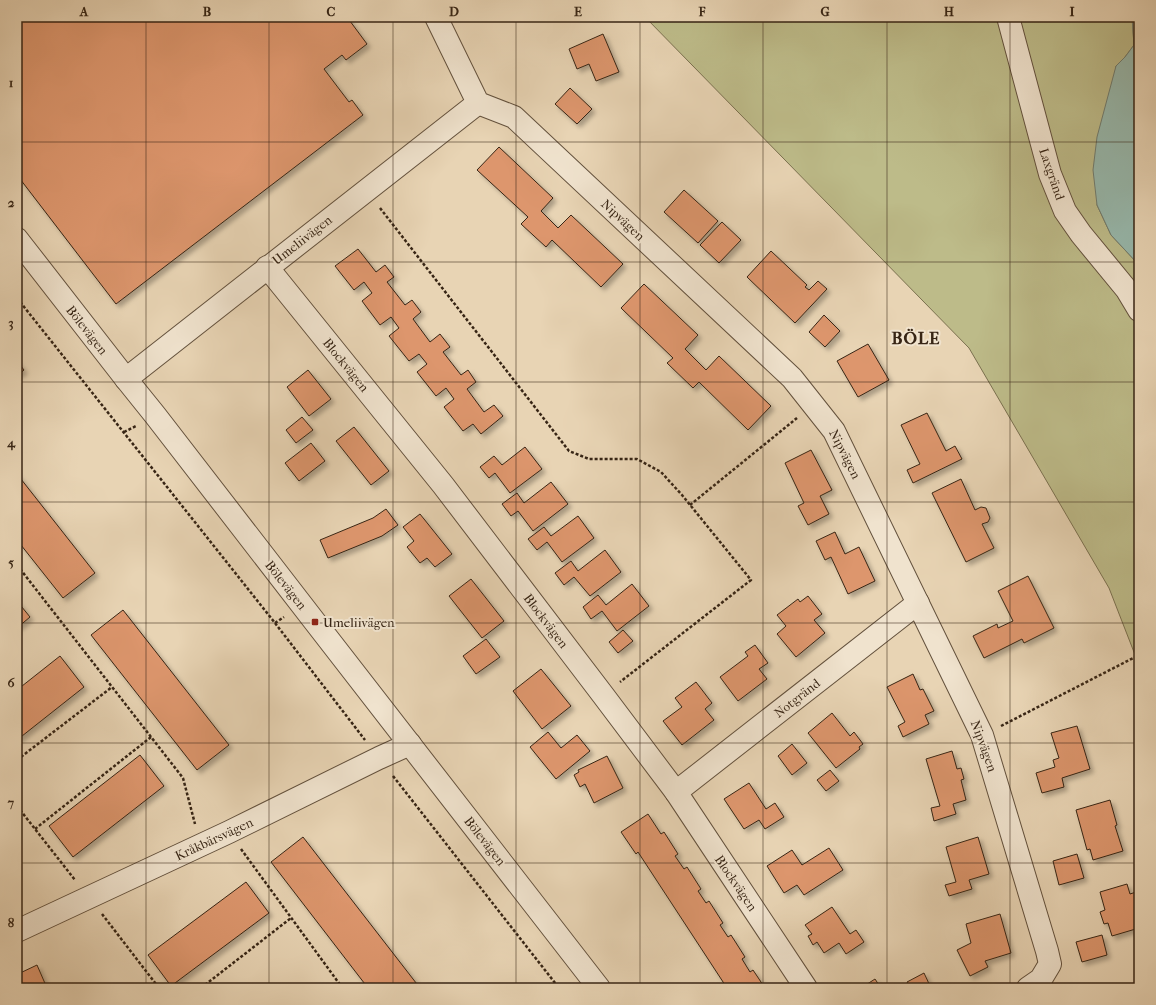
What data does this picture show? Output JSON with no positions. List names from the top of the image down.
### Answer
{
  "streets": {
    "street": [
      "Laxgränd",
      "Nipvägen",
      "Umeliivägen",
      "Bölevägen",
      "Blockvägen",
      "Notgränd",
      "Kråkbärsvägen"
    ]
  },
  "crossings": [
    ["Nipvägen", "Umeliivägen"],
    ["Nipvägen", "Notgränd"],
    ["Umeliivägen", "Bölevägen"],
    ["Umeliivägen", "Blockvägen"],
    ["Bölevägen", "Kråkbärsvägen"],
    ["Blockvägen", "Notgränd"]
  ],
  "districts": ["BÖLE"],
  "places": {
    "transit": ["Umeliivägen"]
  },
  "grid": {
    "columns": [
      "A",
      "B",
      "C",
      "D",
      "E",
      "F",
      "G",
      "H",
      "I"
    ],
    "rows": [
      "1",
      "2",
      "3",
      "4",
      "5",
      "6",
      "7",
      "8"
    ]
  }
}
